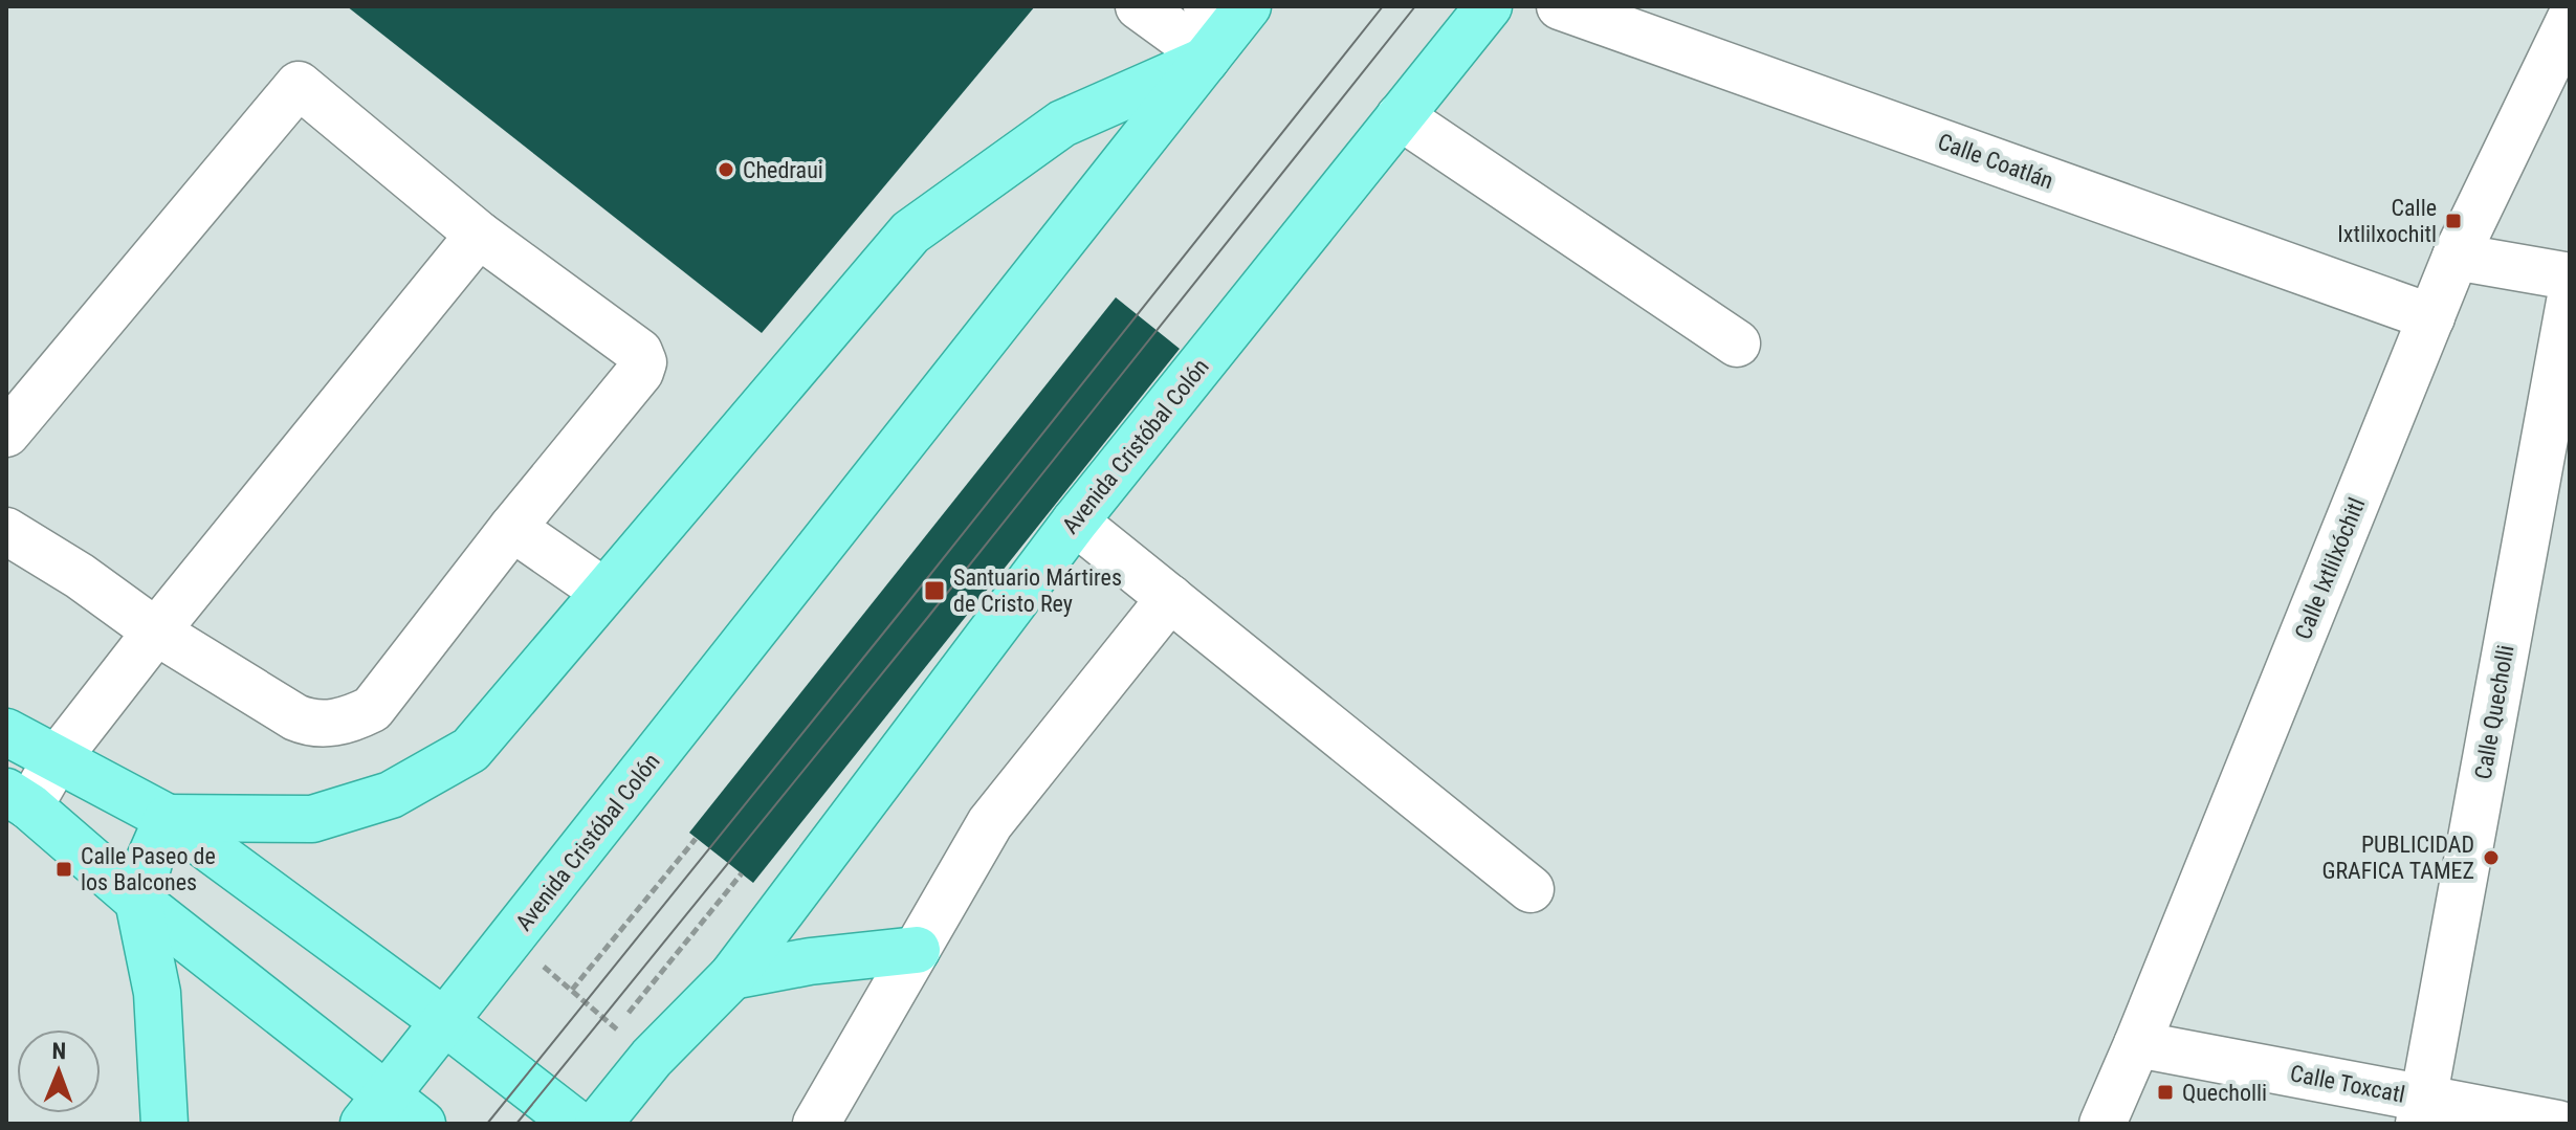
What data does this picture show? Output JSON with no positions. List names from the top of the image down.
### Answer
{
  "streets": {
    "main road": ["Avenida Cristóbal Colón"],
    "street": [
      "Calle Coatlán",
      "Calle Ixtlilxóchitl",
      "Calle Quecholli",
      "Calle Toxcatl"
    ]
  },
  "crossings": [
    ["Calle Coatlán", "Calle Ixtlilxóchitl"],
    ["Calle Ixtlilxóchitl", "Calle Toxcatl"],
    ["Calle Quecholli", "Calle Toxcatl"]
  ],
  "places": {
    "other": ["Chedraui", "PUBLICIDAD GRAFICA TAMEZ"],
    "transit": [
      "Calle Ixtlilxochitl",
      "Santuario Mártires de Cristo Rey",
      "Calle Paseo de los Balcones",
      "Quecholli"
    ]
  },
  "north": "top"
}
